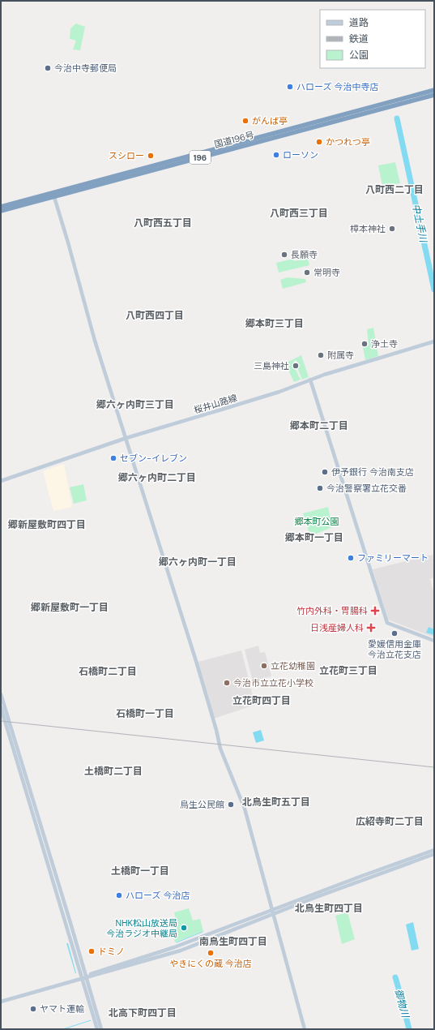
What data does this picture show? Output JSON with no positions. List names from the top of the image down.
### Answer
{
  "streets": {
    "highway": ["国道196号", "196"],
    "street": ["桜井山路線"]
  },
  "districts": [
    "八町西二丁目",
    "八町西三丁目",
    "八町西五丁目",
    "八町西四丁目",
    "郷本町三丁目",
    "郷六ヶ内町三丁目",
    "郷本町二丁目",
    "郷六ヶ内町二丁目",
    "郷新屋敷町四丁目",
    "郷本町一丁目",
    "郷六ヶ内町一丁目",
    "郷新屋敷町一丁目",
    "立花町三丁目",
    "石橋町二丁目",
    "立花町四丁目",
    "石橋町一丁目",
    "土橋町二丁目",
    "北鳥生町五丁目",
    "広紹寺町二丁目",
    "土橋町一丁目",
    "北鳥生町四丁目",
    "南鳥生町四丁目",
    "北高下町四丁目"
  ],
  "water": ["中土手川", "御物川"],
  "parks": ["郷本町公園"],
  "places": {
    "other": [
      "今治中寺郵便局",
      "ハローズ 今治中寺店",
      "がんば亭",
      "かつれつ亭",
      "ローソン",
      "スシロー",
      "樟本神社",
      "長願寺",
      "常明寺",
      "浄土寺",
      "附属寺",
      "三島神社",
      "セブン-イレブン",
      "伊予銀行 今治南支店",
      "今治警察署立花交番",
      "ファミリーマート",
      "愛媛信用金庫 今治立花支店",
      "立花幼稚園",
      "今治市立立花小学校",
      "鳥生公民館",
      "ハローズ 今治店",
      "NHK松山放送局 今治ラジオ中継局",
      "ドミノ",
      "やきにくの蔵 今治店",
      "ヤマト運輸"
    ],
    "health": ["竹内外科・胃腸科", "日浅産婦人科"]
  },
  "legend": ["道路", "鉄道", "公園"]
}
